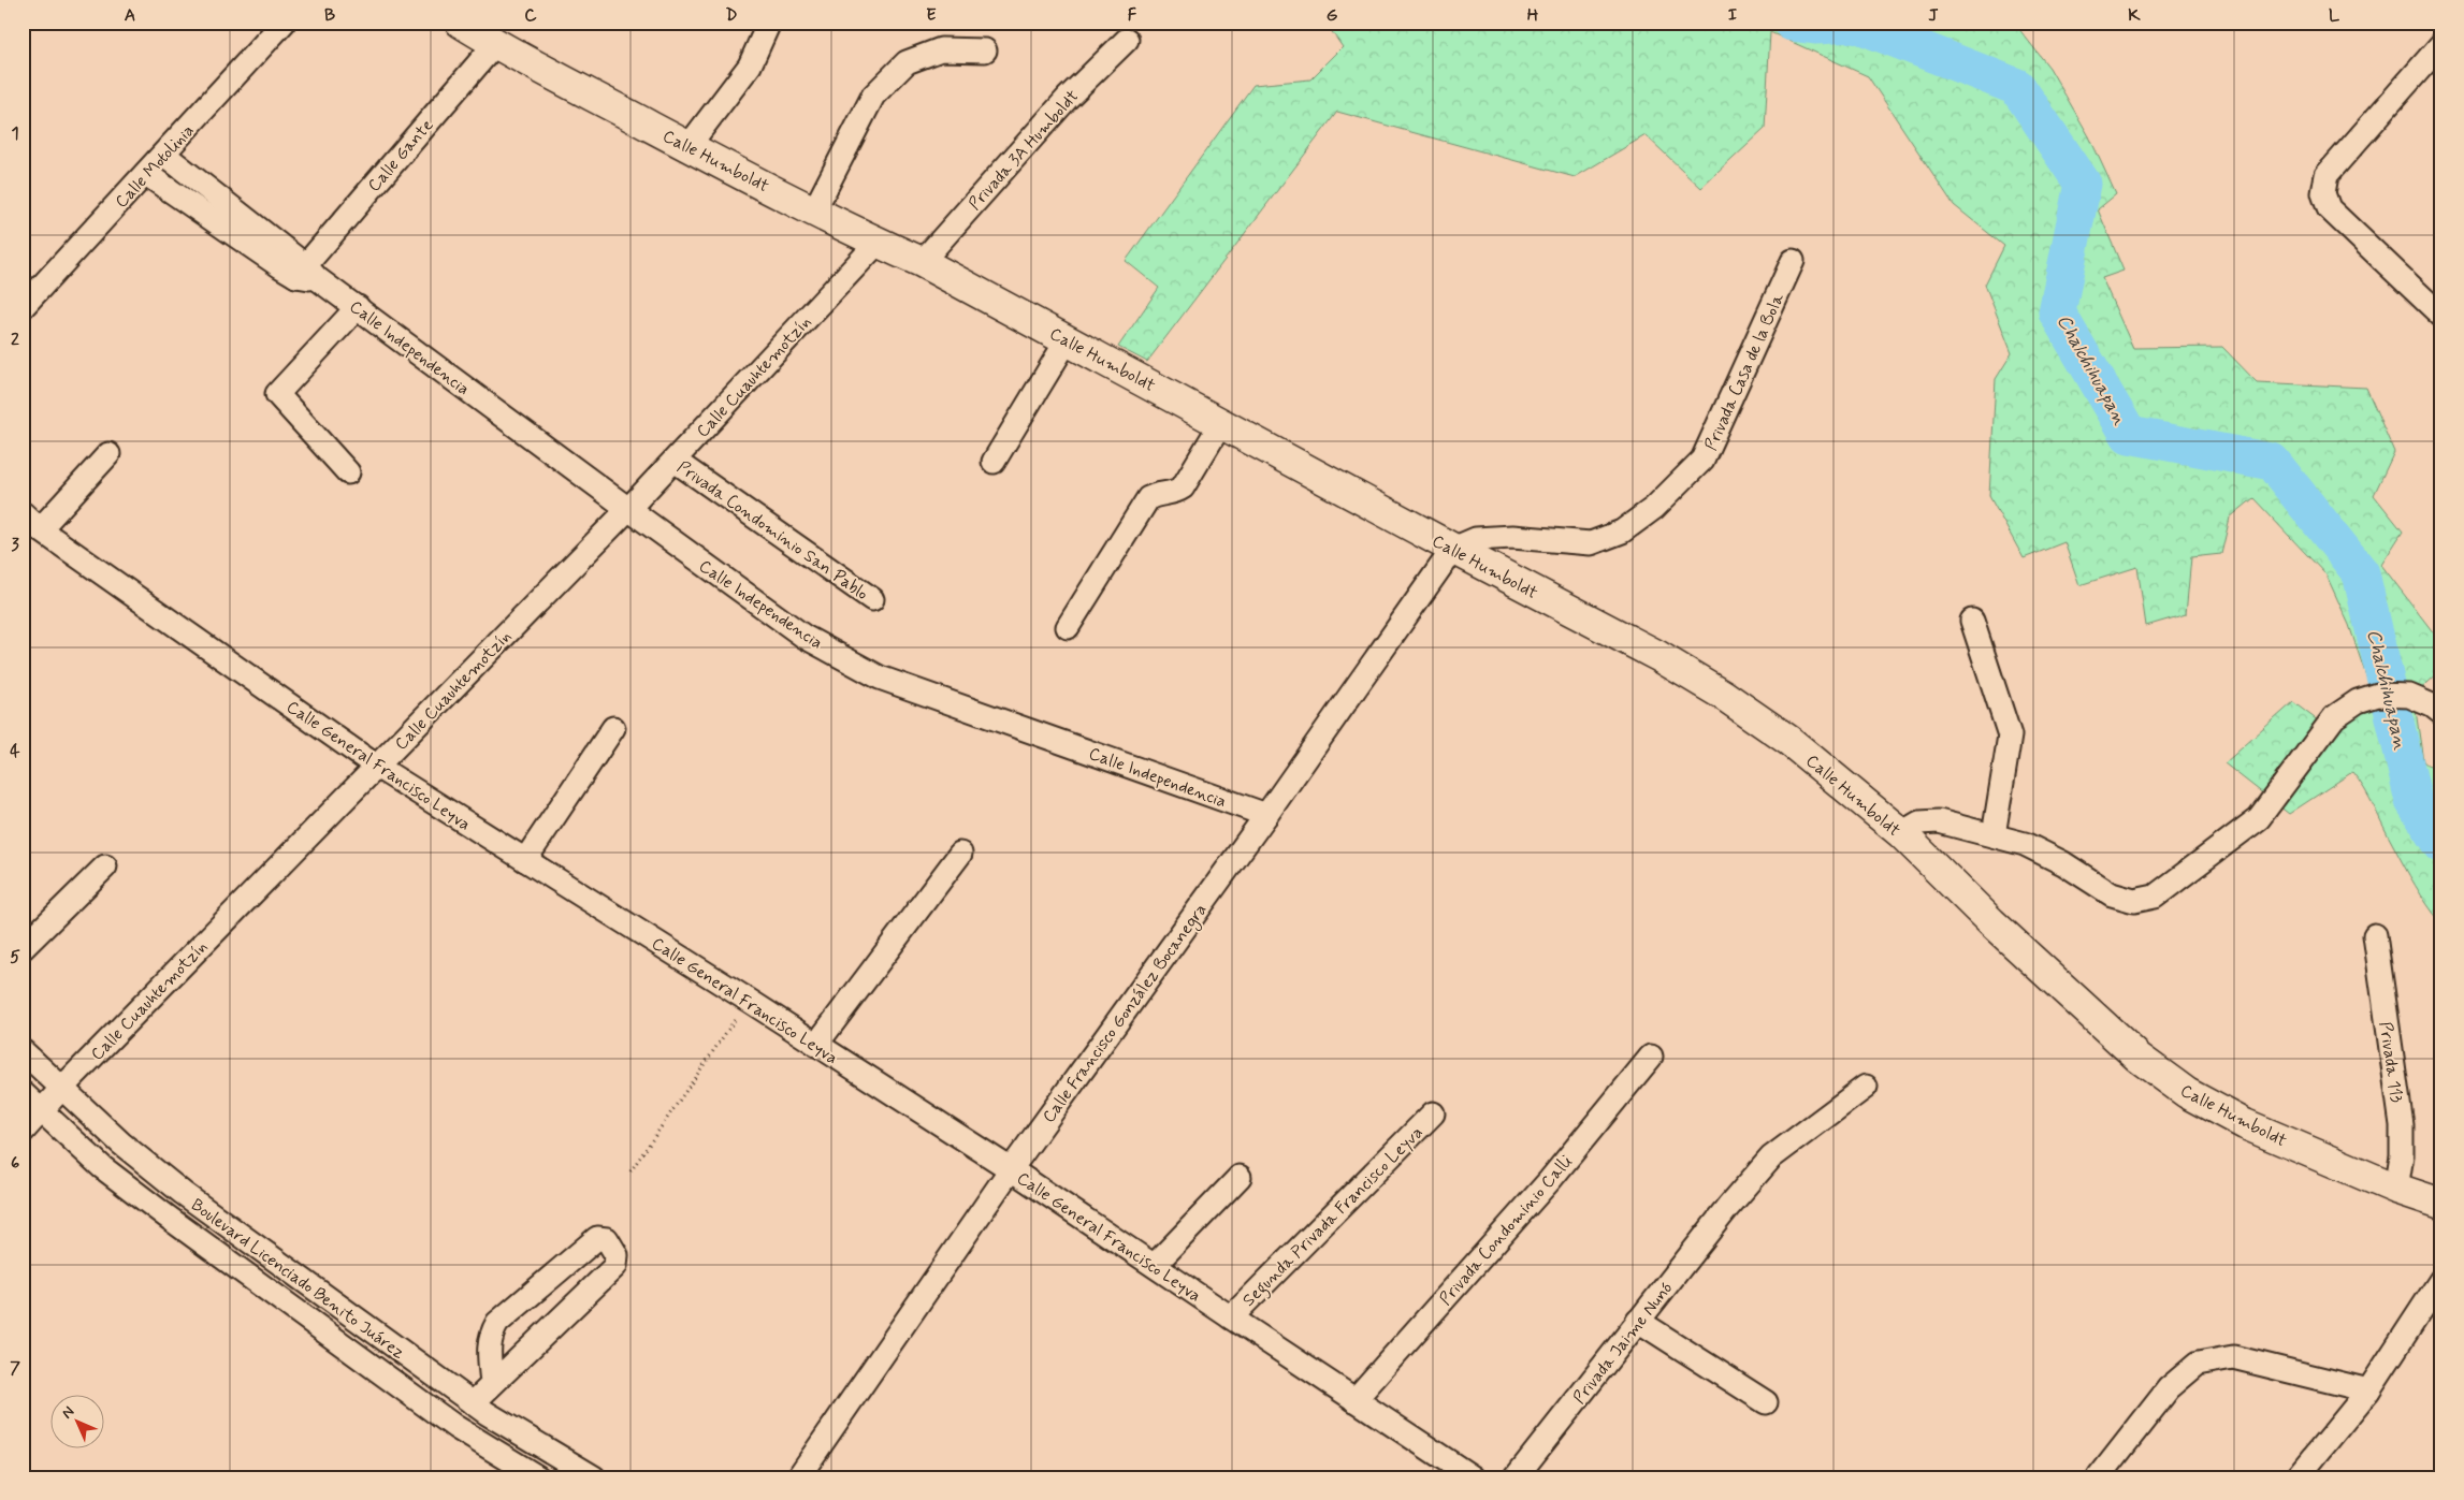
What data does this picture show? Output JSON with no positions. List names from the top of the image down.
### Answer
{
  "streets": {
    "main road": ["Calle Humboldt"],
    "street": [
      "Privada 3A Humboldt",
      "Calle Gante",
      "Calle Motolinia",
      "Calle Independencia",
      "Privada Casa de la Bola",
      "Calle Cuauhtemotzín",
      "Privada Condominio San Pablo",
      "Calle General Francisco Leyva",
      "Calle Francisco González Bocanegra",
      "Privada 113",
      "Segunda Privada Francisco Leyva",
      "Privada Condominio Calli",
      "Boulevard Licenciado Benito Juárez",
      "Privada Jaime Nunó"
    ]
  },
  "crossings": [
    ["Privada 3A Humboldt", "Calle Humboldt"],
    ["Calle Gante", "Calle Humboldt"],
    ["Calle Gante", "Calle Independencia"],
    ["Calle Humboldt", "Privada Casa de la Bola"],
    ["Calle Humboldt", "Calle Cuauhtemotzín"],
    ["Calle Humboldt", "Calle Francisco González Bocanegra"],
    ["Calle Humboldt", "Privada 113"],
    ["Calle Motolinia", "Calle Independencia"],
    ["Calle Independencia", "Calle Cuauhtemotzín"],
    ["Calle Independencia", "Calle Francisco González Bocanegra"],
    ["Privada Casa de la Bola", "Calle Francisco González Bocanegra"],
    ["Calle Cuauhtemotzín", "Privada Condominio San Pablo"],
    ["Calle Cuauhtemotzín", "Calle General Francisco Leyva"],
    ["Calle Cuauhtemotzín", "Boulevard Licenciado Benito Juárez"],
    ["Calle General Francisco Leyva", "Calle Francisco González Bocanegra"],
    ["Calle General Francisco Leyva", "Segunda Privada Francisco Leyva"],
    ["Calle General Francisco Leyva", "Privada Condominio Calli"]
  ],
  "water": ["Chalchihuapan"],
  "north": "top left",
  "grid": {
    "columns": [
      "A",
      "B",
      "C",
      "D",
      "E",
      "F",
      "G",
      "H",
      "I",
      "J",
      "K",
      "L"
    ],
    "rows": [
      "1",
      "2",
      "3",
      "4",
      "5",
      "6",
      "7"
    ]
  }
}
